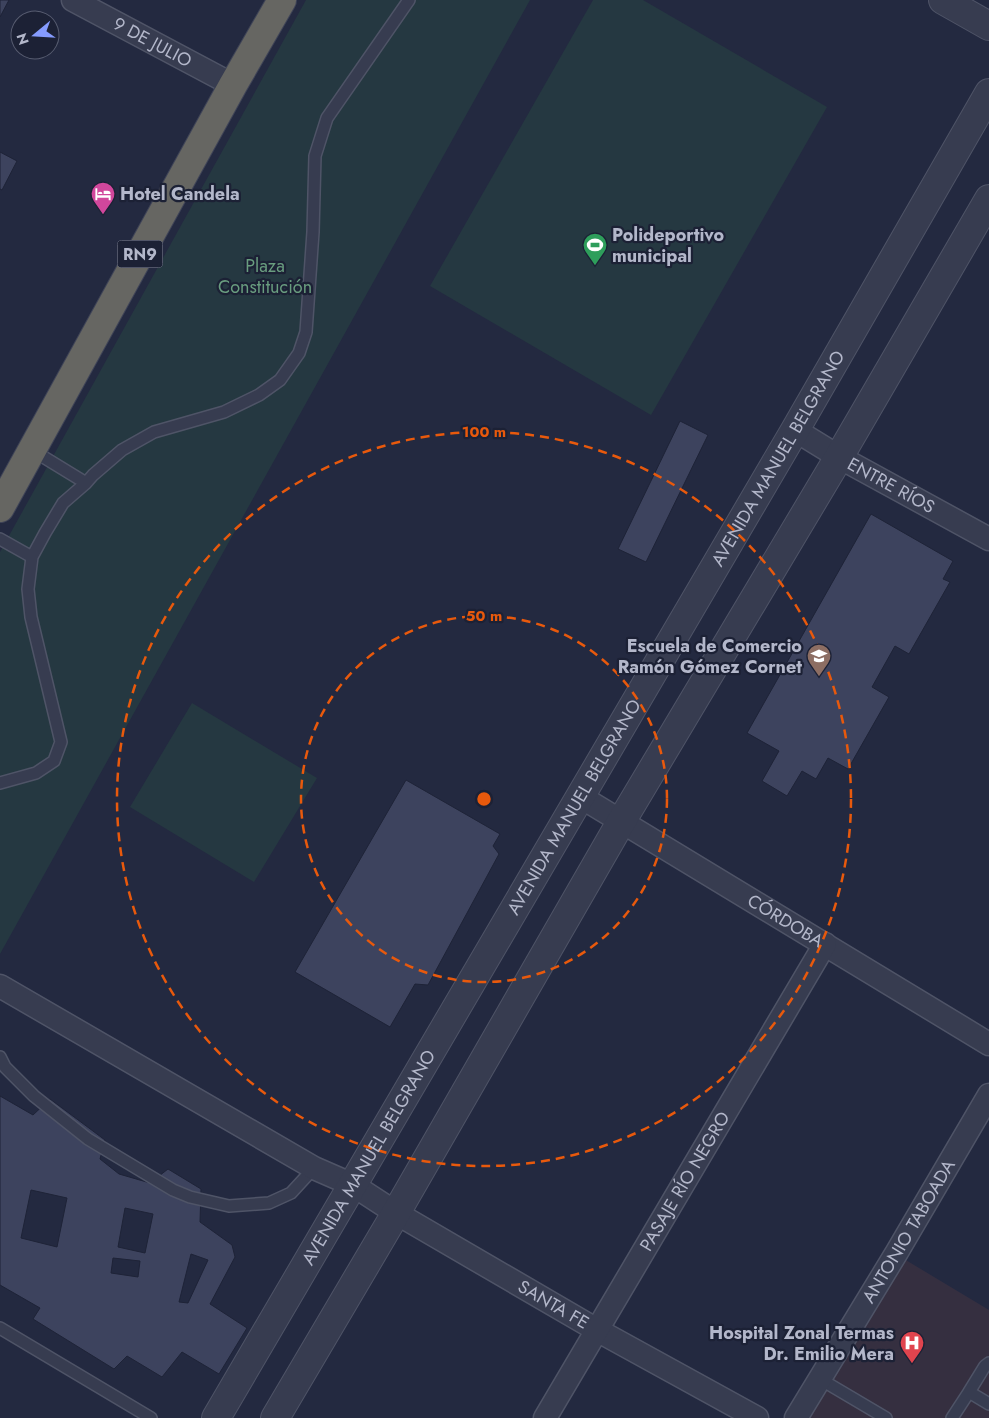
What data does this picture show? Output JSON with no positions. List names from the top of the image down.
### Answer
{
  "streets": {
    "highway": ["RN9"],
    "street": [
      "9 DE JULIO",
      "AVENIDA MANUEL BELGRANO",
      "ENTRE RÍOS",
      "CÓRDOBA",
      "PASAJE RÍO NEGRO",
      "ANTONIO TABOADA",
      "SANTA FE"
    ]
  },
  "crossings": [
    ["9 DE JULIO", "RN9"],
    ["AVENIDA MANUEL BELGRANO", "ENTRE RÍOS"],
    ["AVENIDA MANUEL BELGRANO", "CÓRDOBA"],
    ["AVENIDA MANUEL BELGRANO", "SANTA FE"],
    ["CÓRDOBA", "PASAJE RÍO NEGRO"],
    ["PASAJE RÍO NEGRO", "SANTA FE"]
  ],
  "parks": ["Plaza Constitución"],
  "places": {
    "hotel": ["Hotel Candela"],
    "sports": ["Polideportivo municipal"],
    "school or university": ["Escuela de Comercio Ramón Gómez Cornet"],
    "hospital": ["Hospital Zonal Termas Dr. Emilio Mera"]
  },
  "north": "left",
  "rings": ["100 m", "50 m"]
}
